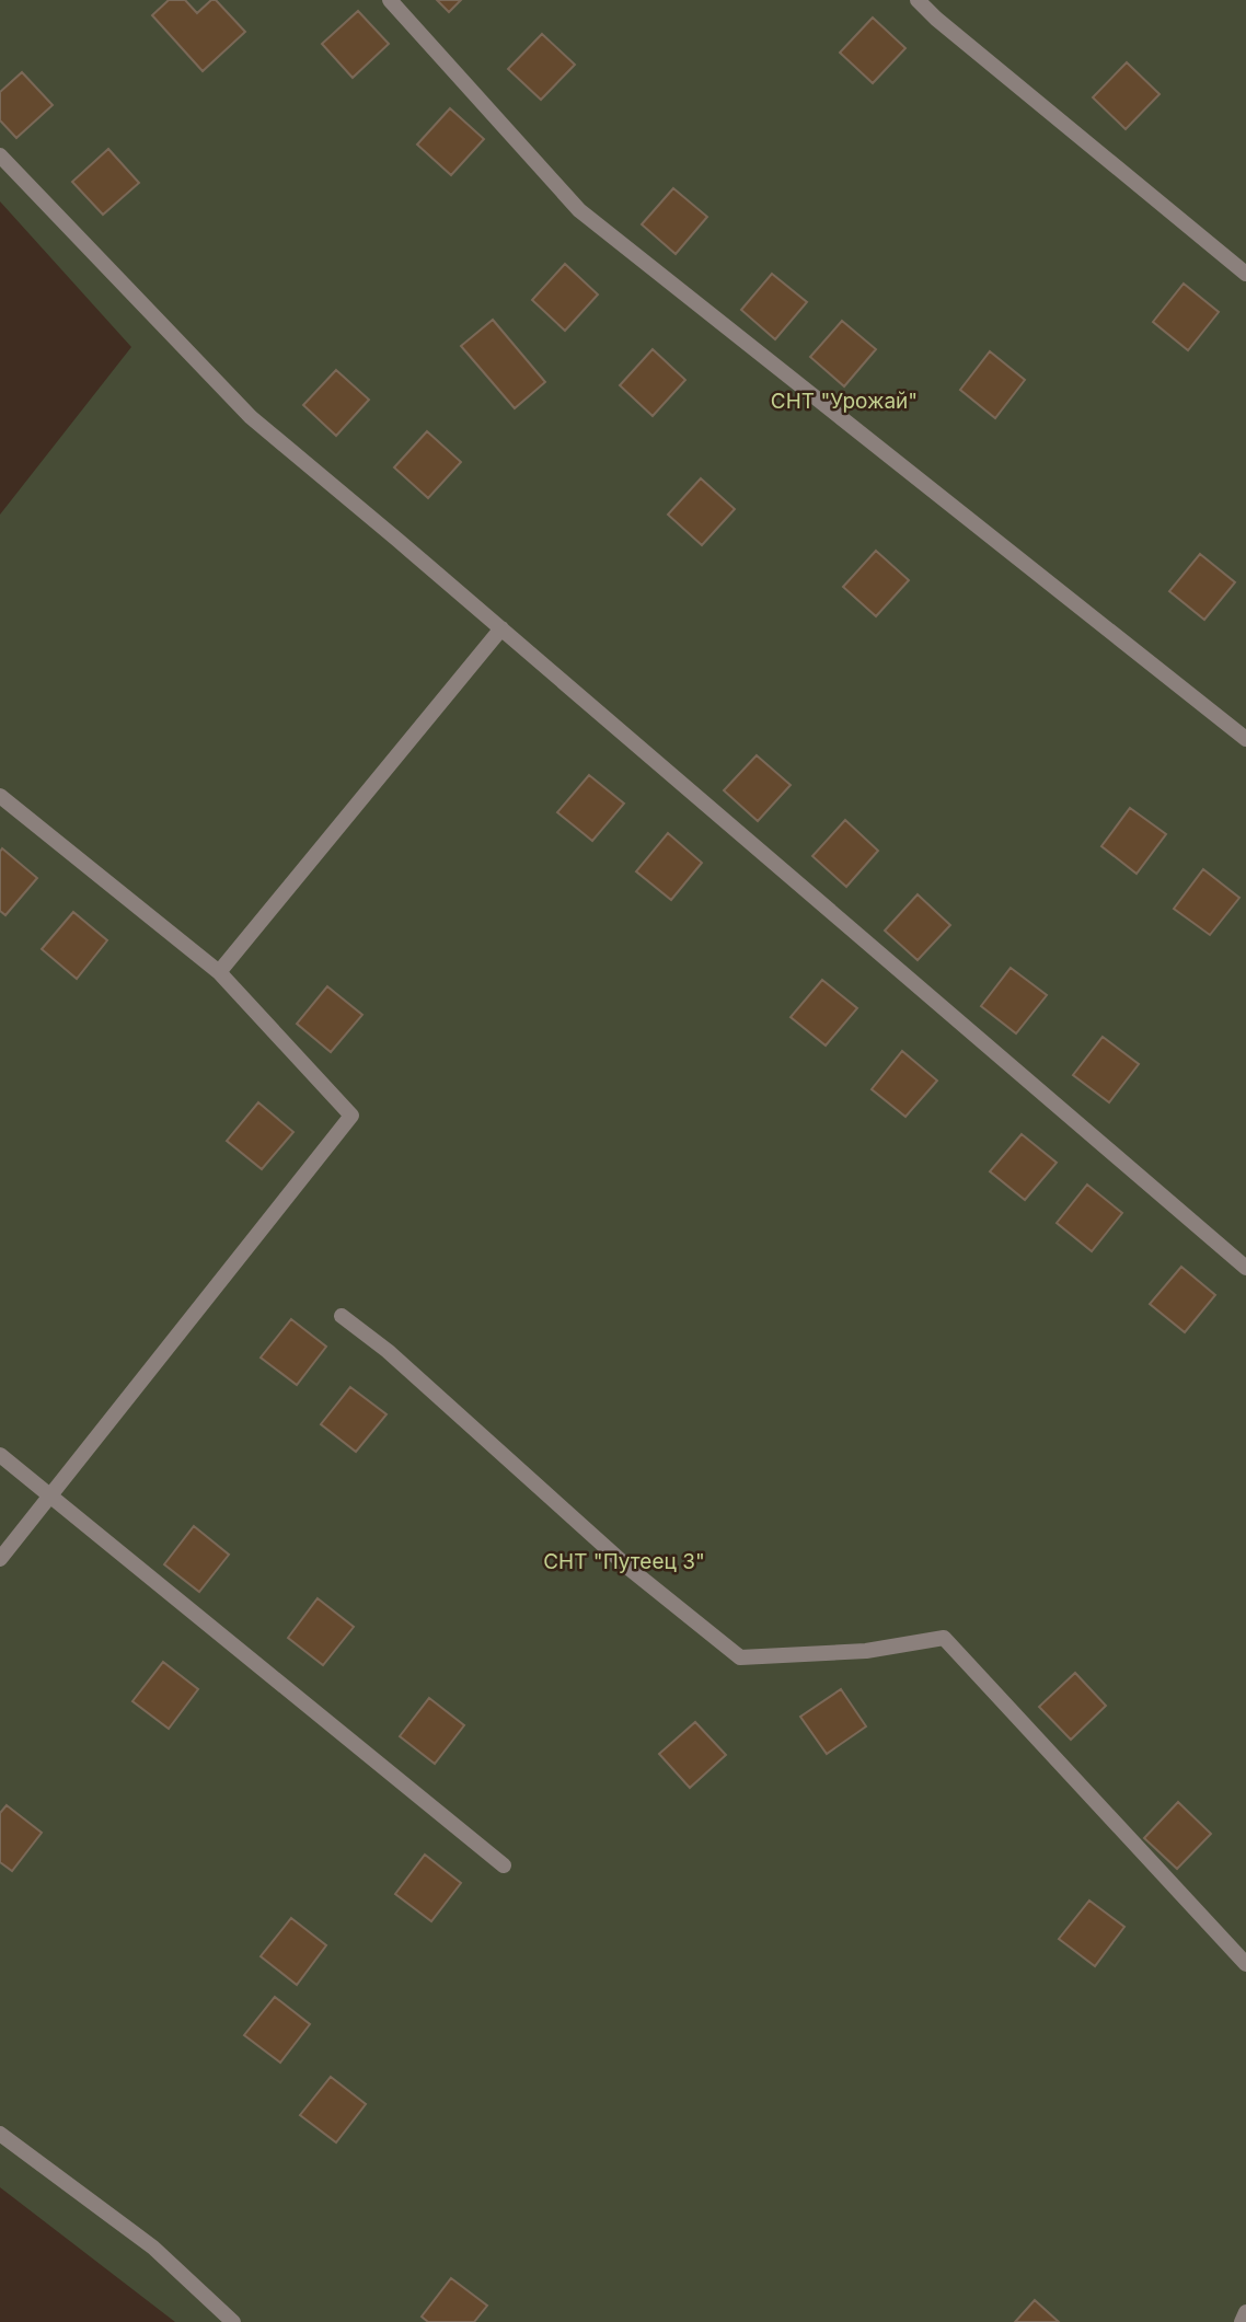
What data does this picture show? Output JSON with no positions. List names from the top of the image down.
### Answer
{
  "parks": ["СНТ \"Урожай\"", "СНТ \"Путеец 3\""]
}
